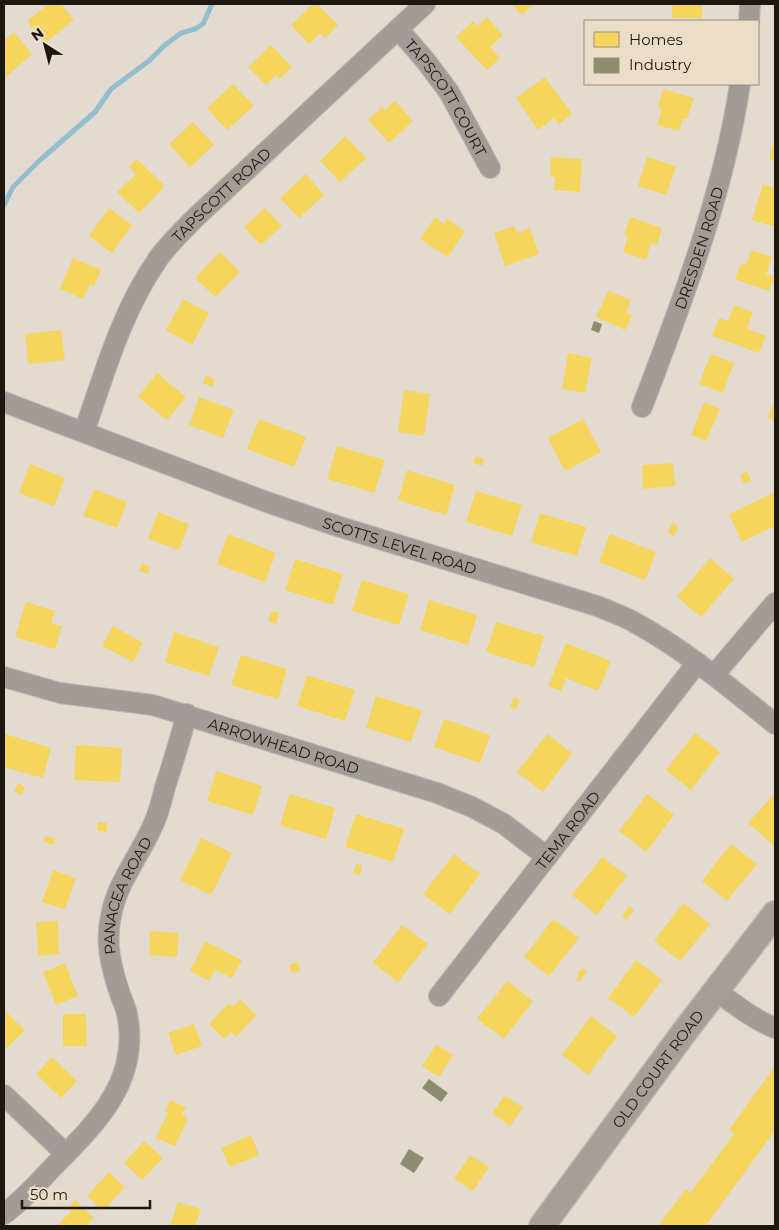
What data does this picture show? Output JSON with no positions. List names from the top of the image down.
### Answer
{
  "streets": {
    "main road": ["OLD COURT ROAD"],
    "street": [
      "TAPSCOTT COURT",
      "TAPSCOTT ROAD",
      "DRESDEN ROAD",
      "SCOTTS LEVEL ROAD",
      "ARROWHEAD ROAD",
      "TEMA ROAD",
      "PANACEA ROAD"
    ]
  },
  "crossings": [
    ["TAPSCOTT COURT", "TAPSCOTT ROAD"],
    ["TAPSCOTT ROAD", "SCOTTS LEVEL ROAD"],
    ["SCOTTS LEVEL ROAD", "TEMA ROAD"],
    ["ARROWHEAD ROAD", "TEMA ROAD"],
    ["ARROWHEAD ROAD", "PANACEA ROAD"]
  ],
  "legend": ["Homes", "Industry"],
  "scale_bar": "50 m",
  "north": "top left"
}
